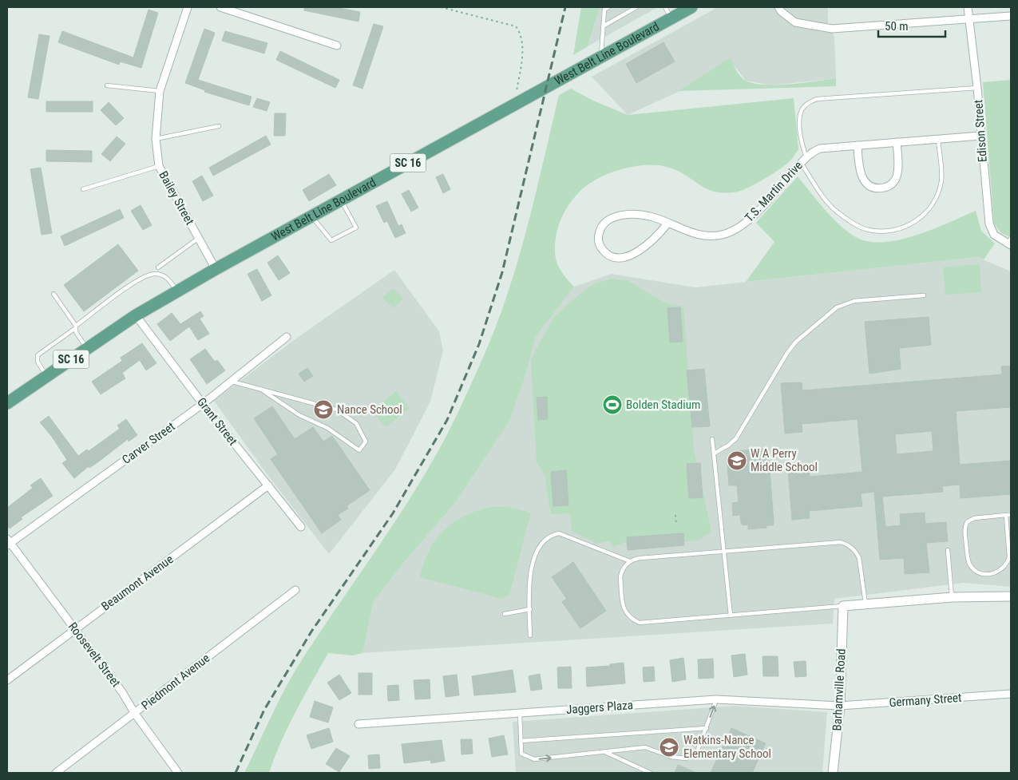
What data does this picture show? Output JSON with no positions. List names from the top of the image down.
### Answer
{
  "streets": {
    "main road": ["West Belt Line Boulevard", "SC 16"],
    "street": [
      "Edison Street",
      "T.S. Martin Drive",
      "Bailey Street",
      "Grant Street",
      "Carver Street",
      "Beaumont Avenue",
      "Roosevelt Street",
      "Piedmont Avenue",
      "Barhamville Road",
      "Germany Street",
      "Jaggers Plaza"
    ]
  },
  "crossings": [
    ["West Belt Line Boulevard", "Bailey Street"],
    ["West Belt Line Boulevard", "Grant Street"],
    ["Edison Street", "T.S. Martin Drive"],
    ["Grant Street", "Carver Street"],
    ["Grant Street", "Beaumont Avenue"],
    ["Carver Street", "Roosevelt Street"],
    ["Beaumont Avenue", "Roosevelt Street"],
    ["Roosevelt Street", "Piedmont Avenue"],
    ["Barhamville Road", "Germany Street"],
    ["Barhamville Road", "Jaggers Plaza"],
    ["Germany Street", "Jaggers Plaza"]
  ],
  "places": {
    "sports": ["Bolden Stadium"],
    "school or university": ["Nance School", "W A Perry Middle School", "Watkins-Nance Elementary School"]
  },
  "scale_bar": "50 m"
}
